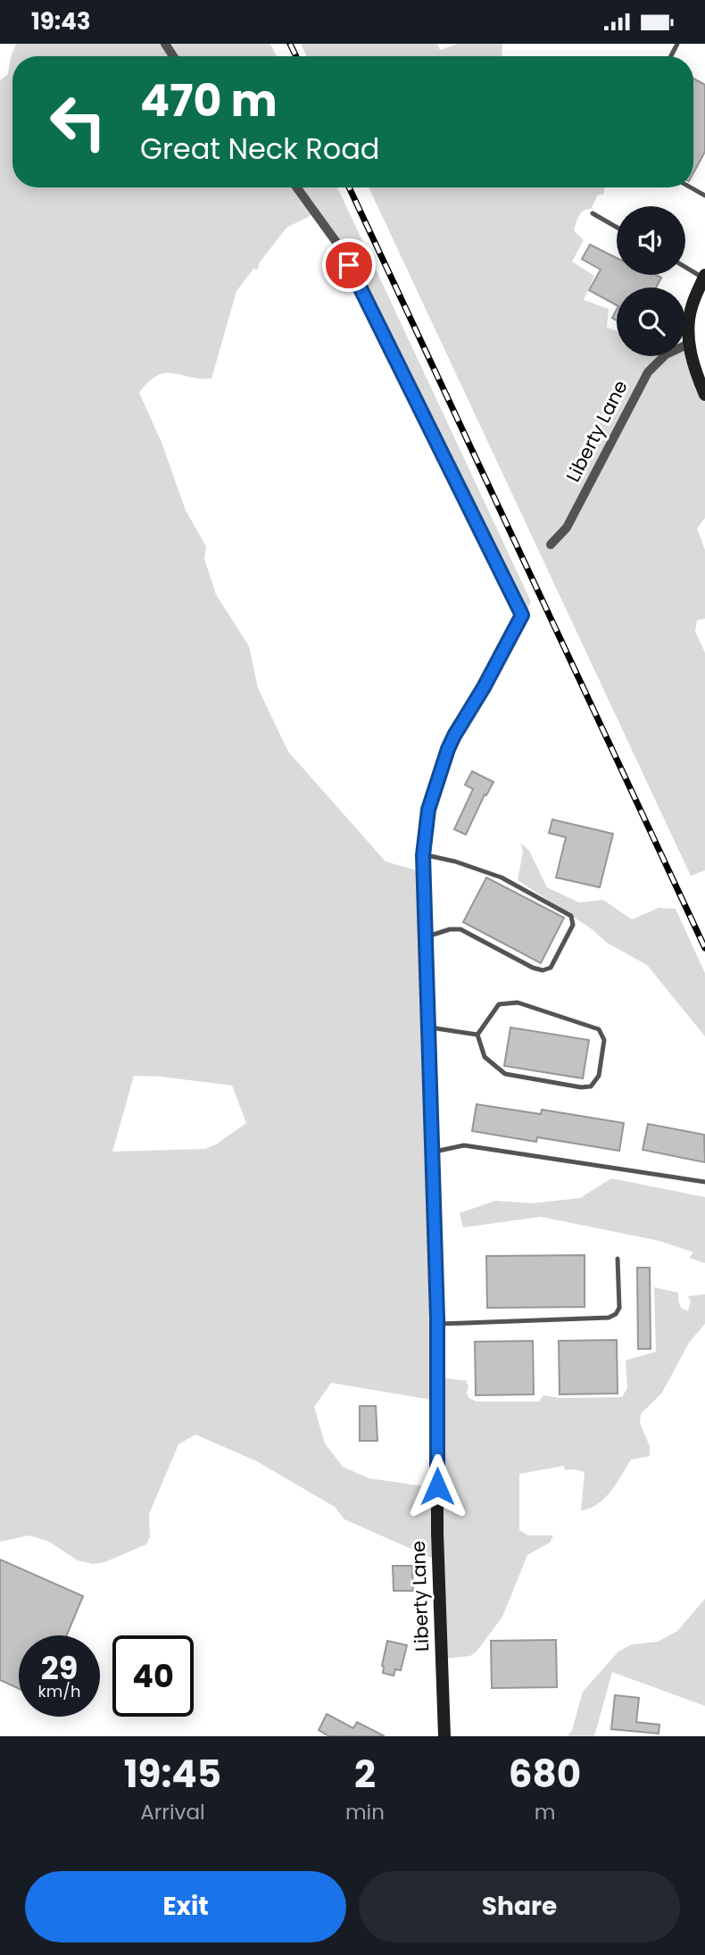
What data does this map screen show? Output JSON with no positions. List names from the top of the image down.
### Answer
{
  "streets": {
    "street": ["Liberty Lane"]
  },
  "page": {
    "status": "19:43",
    "turn": ["470 m", "Great Neck Road"],
    "speed": "29 km/h",
    "limit": "40",
    "eta": [
      "19:45",
      "Arrival",
      "2",
      "min",
      "680",
      "m"
    ],
    "buttons": ["Exit", "Share"]
  }
}
